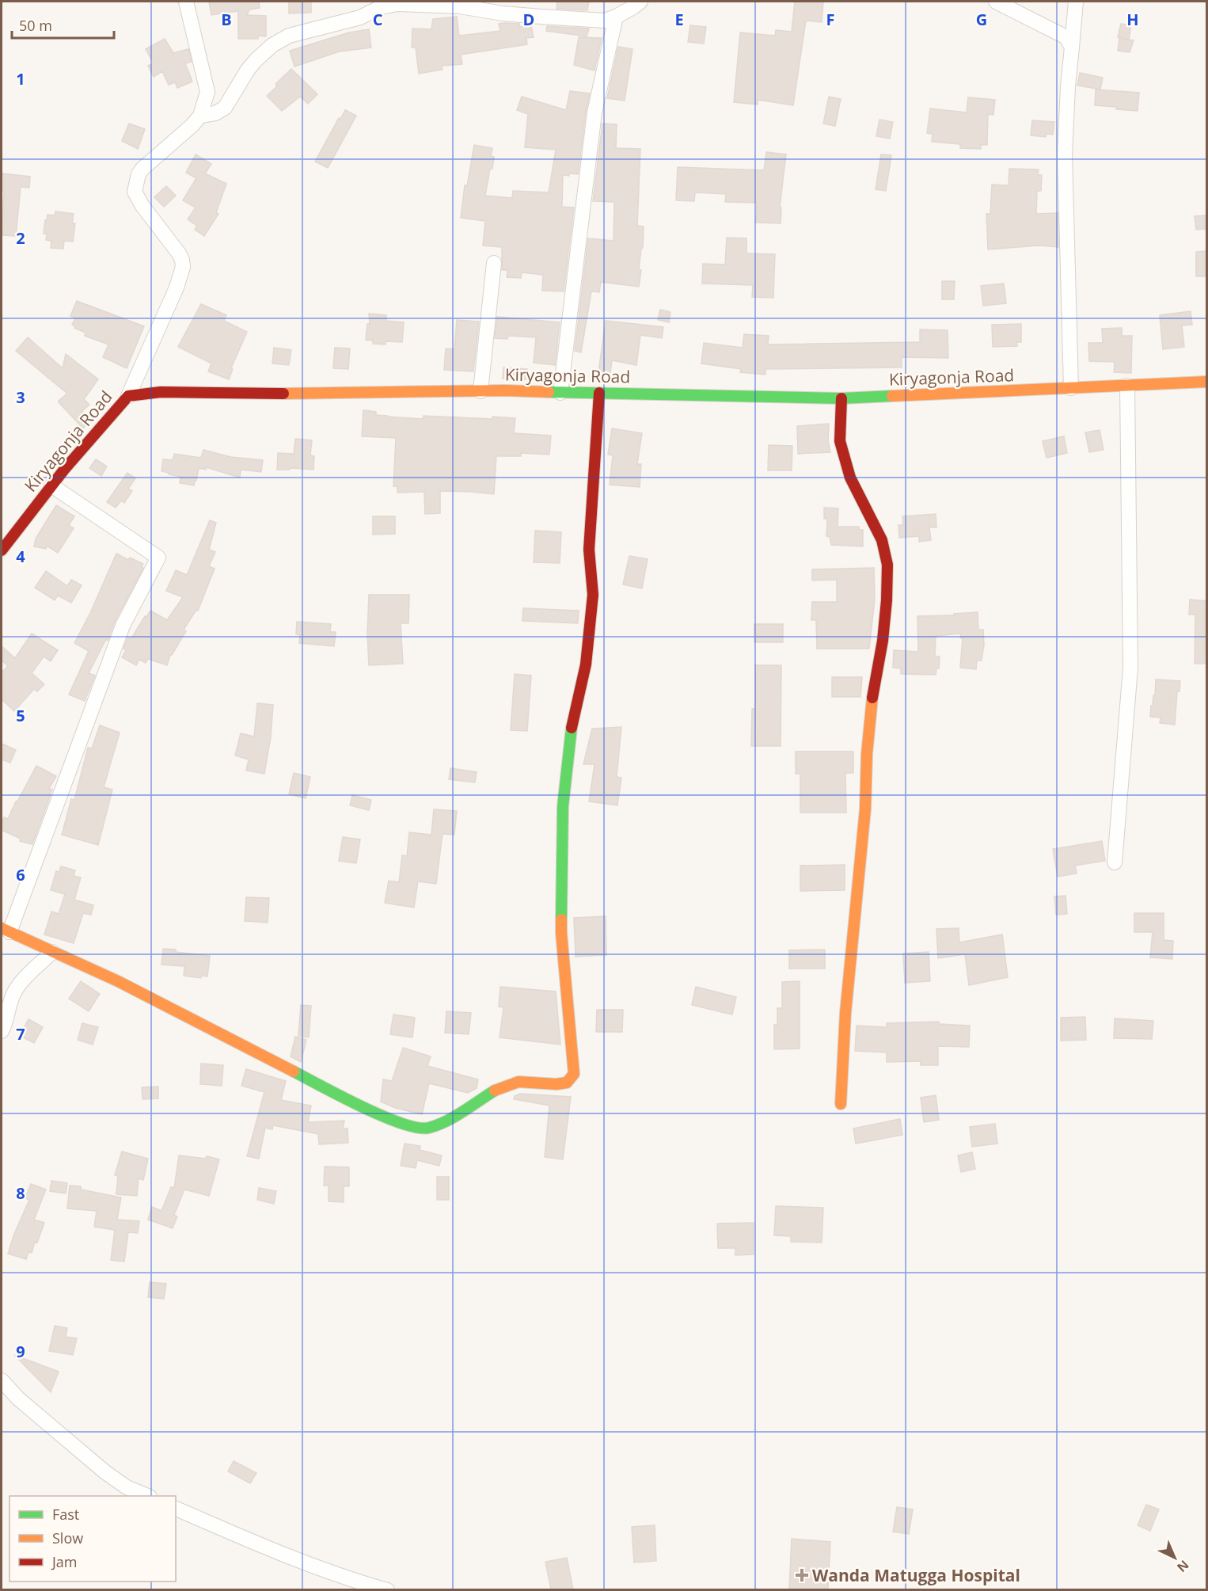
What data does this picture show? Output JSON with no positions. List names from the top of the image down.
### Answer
{
  "streets": {
    "street": ["Kiryagonja Road"]
  },
  "places": {
    "health": ["Wanda Matugga Hospital"]
  },
  "legend": ["Fast", "Slow", "Jam"],
  "scale_bar": "50 m",
  "north": "bottom right",
  "grid": {
    "columns": [
      "B",
      "C",
      "D",
      "E",
      "F",
      "G",
      "H"
    ],
    "rows": [
      "1",
      "2",
      "3",
      "4",
      "5",
      "6",
      "7",
      "8",
      "9"
    ]
  }
}
